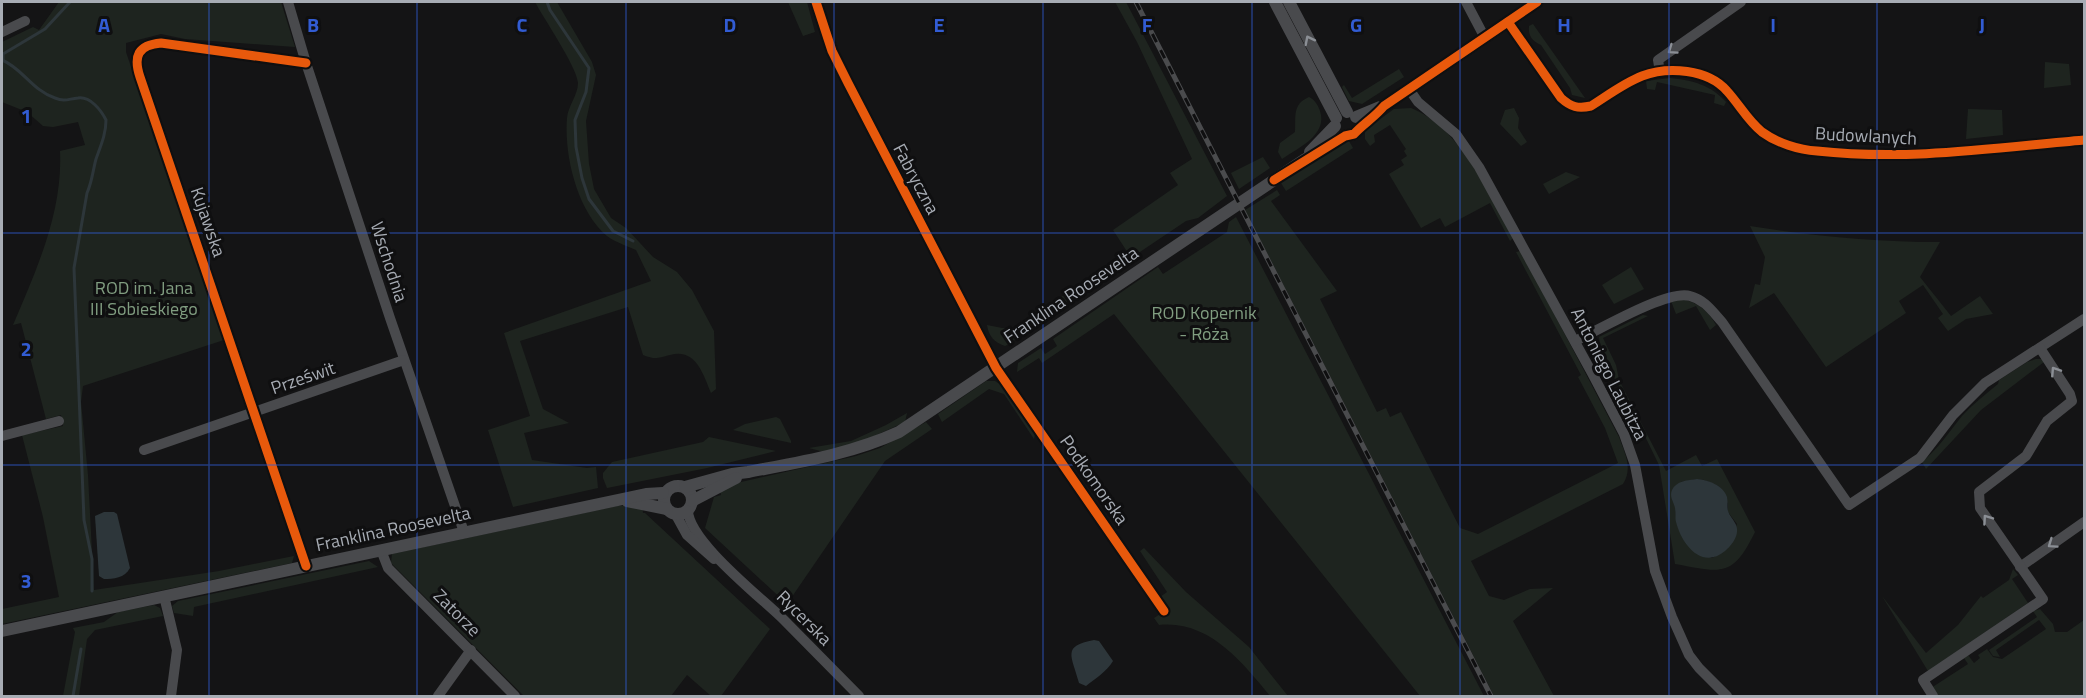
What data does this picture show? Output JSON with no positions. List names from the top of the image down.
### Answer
{
  "streets": {
    "street": [
      "Budowlanych",
      "Fabryczna",
      "Kujawska",
      "Wschodnia",
      "Franklina Roosevelta",
      "Antoniego Laubitza",
      "Prześwit",
      "Podkomorska",
      "Zatorze",
      "Rycerska"
    ]
  },
  "crossings": [
    ["Budowlanych", "Franklina Roosevelta"],
    ["Fabryczna", "Franklina Roosevelta"],
    ["Fabryczna", "Podkomorska"],
    ["Kujawska", "Wschodnia"],
    ["Kujawska", "Franklina Roosevelta"],
    ["Kujawska", "Prześwit"],
    ["Wschodnia", "Franklina Roosevelta"],
    ["Wschodnia", "Prześwit"],
    ["Franklina Roosevelta", "Antoniego Laubitza"],
    ["Franklina Roosevelta", "Podkomorska"],
    ["Franklina Roosevelta", "Zatorze"],
    ["Franklina Roosevelta", "Rycerska"]
  ],
  "parks": ["ROD im. Jana III Sobieskiego", "ROD Kopernik - Róża"],
  "grid": {
    "columns": [
      "A",
      "B",
      "C",
      "D",
      "E",
      "F",
      "G",
      "H",
      "I",
      "J"
    ],
    "rows": ["1", "2", "3"]
  }
}
